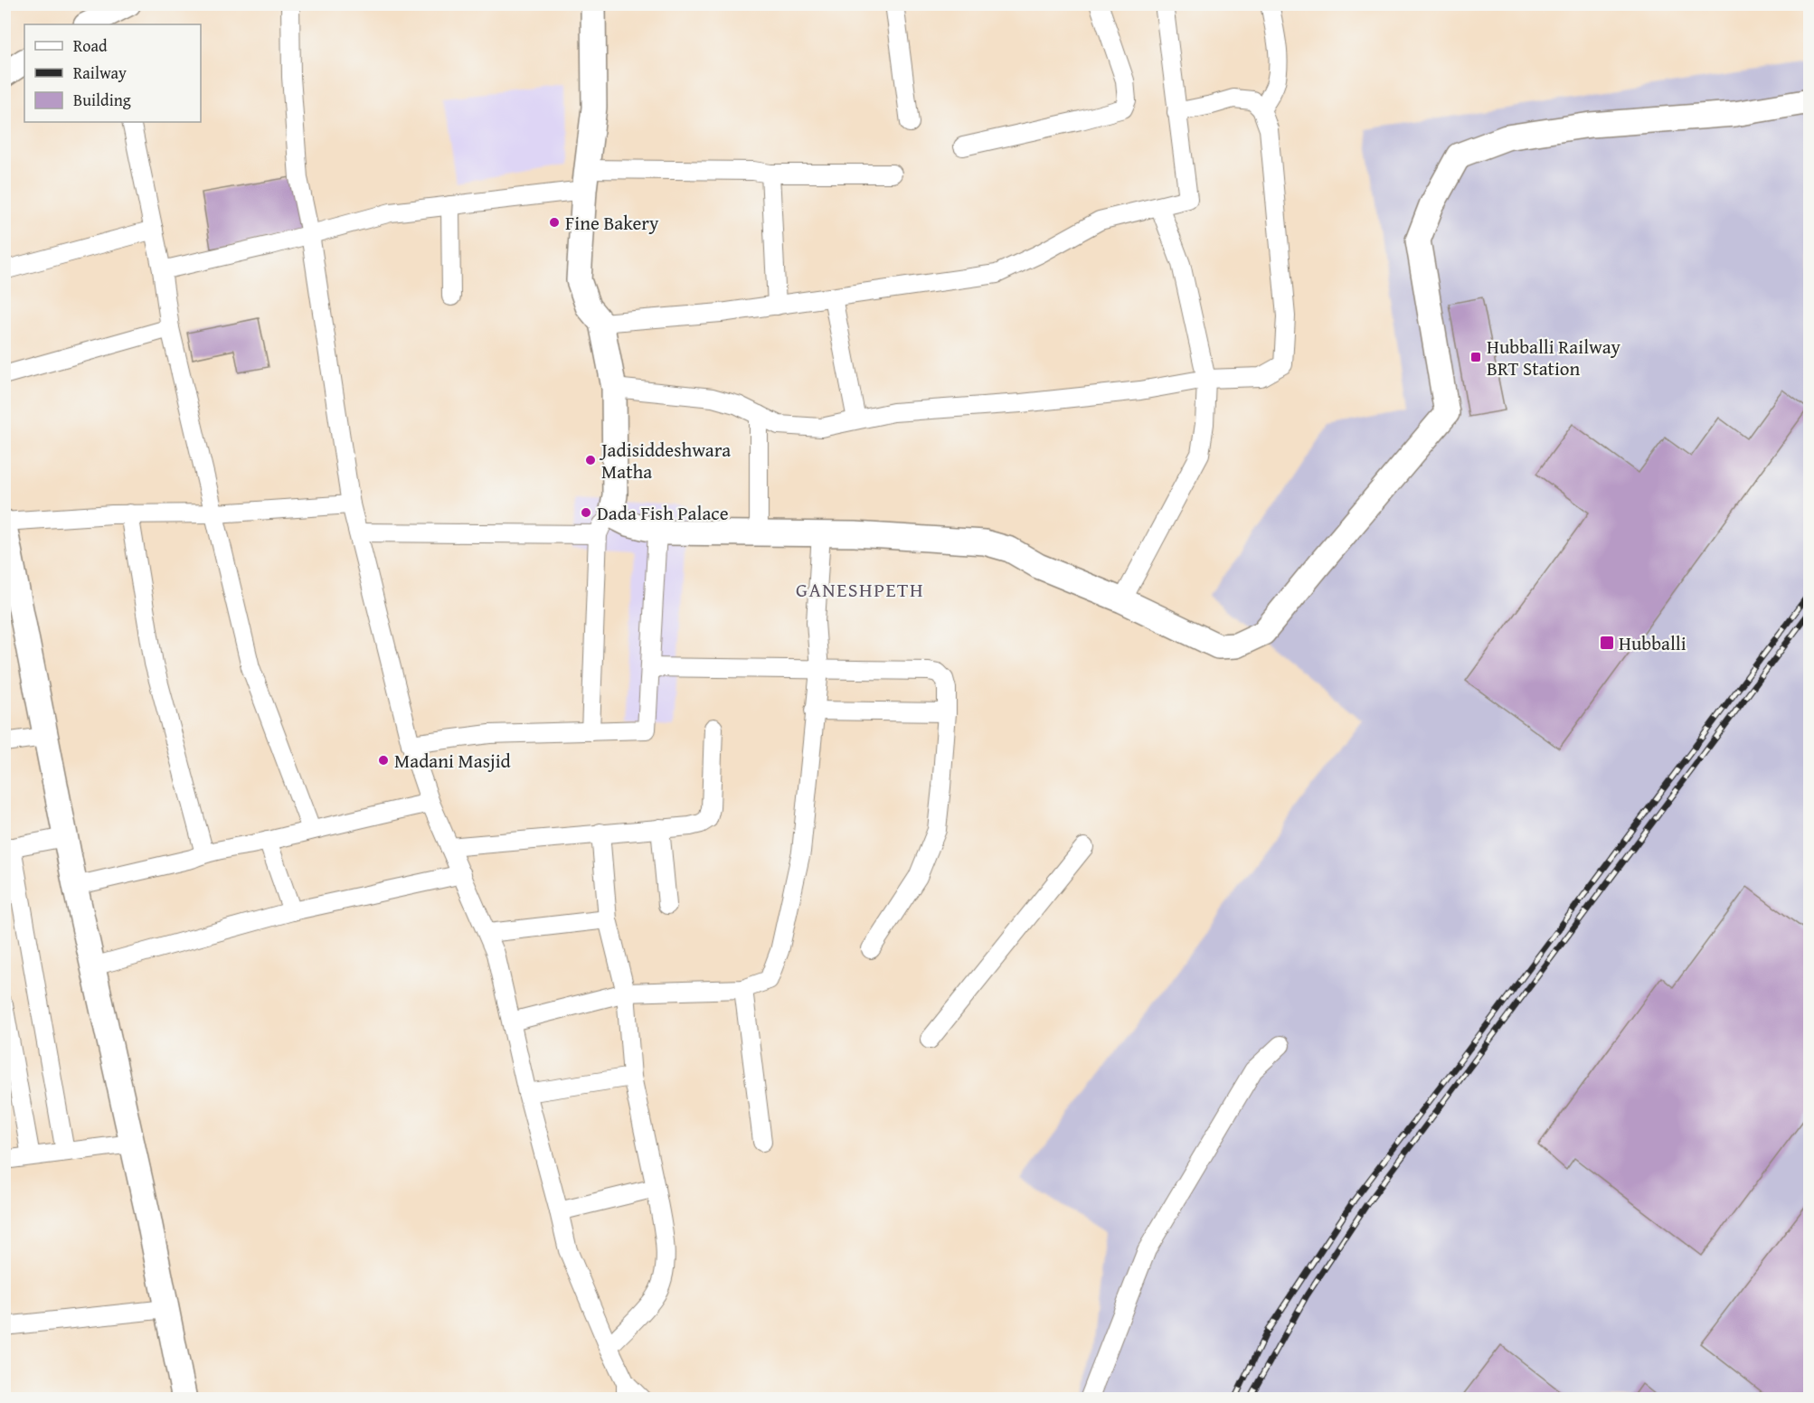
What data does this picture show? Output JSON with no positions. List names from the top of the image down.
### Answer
{
  "districts": ["GANESHPETH"],
  "places": {
    "other": [
      "Fine Bakery",
      "Jadisiddeshwara Matha",
      "Dada Fish Palace",
      "Madani Masjid"
    ],
    "transit": ["Hubballi Railway BRT Station", "Hubballi"]
  },
  "legend": ["Road", "Railway", "Building"]
}
